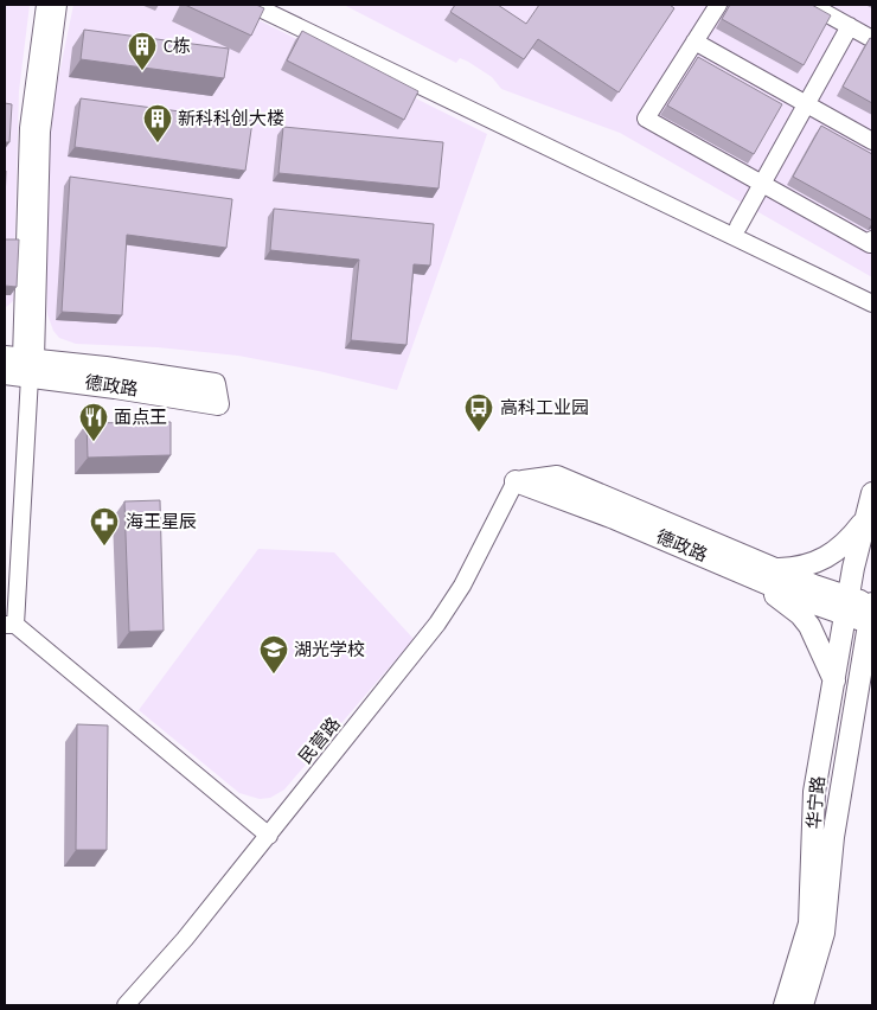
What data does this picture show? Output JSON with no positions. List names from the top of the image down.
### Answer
{
  "streets": {
    "main road": ["德政路", "华宁路"],
    "street": ["民营路"]
  },
  "crossings": [
    ["德政路", "民营路"],
    ["德政路", "华宁路"]
  ],
  "places": {
    "building": ["C栋", "新科科创大楼"],
    "bus stop": ["高科工业园"],
    "restaurant": ["面点王"],
    "pharmacy": ["海王星辰"],
    "school or university": ["湖光学校"]
  }
}
